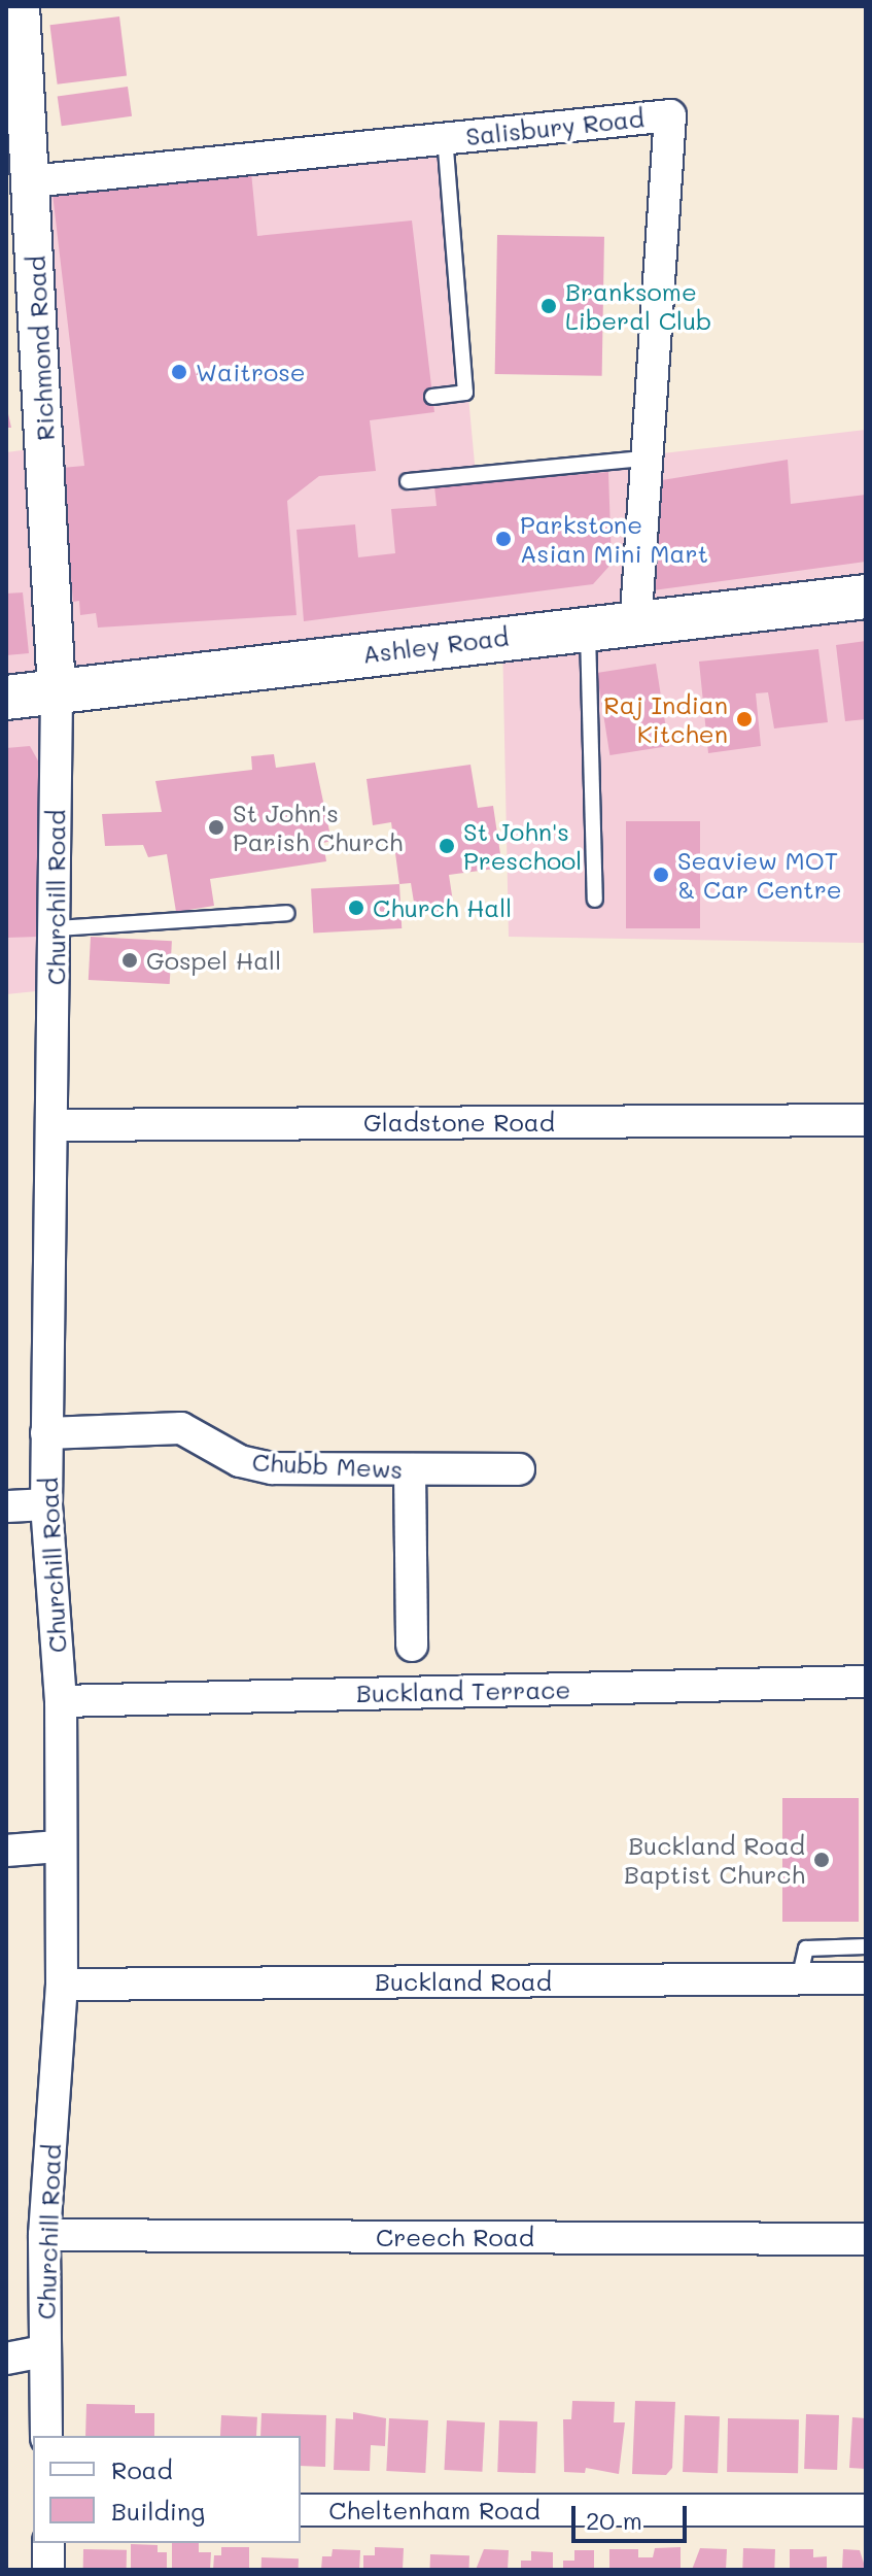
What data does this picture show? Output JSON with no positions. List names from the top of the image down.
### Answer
{
  "streets": {
    "main road": ["Ashley Road"],
    "street": [
      "Salisbury Road",
      "Richmond Road",
      "Churchill Road",
      "Gladstone Road",
      "Chubb Mews",
      "Buckland Terrace",
      "Buckland Road",
      "Creech Road",
      "Cheltenham Road"
    ]
  },
  "crossings": [
    ["Salisbury Road", "Richmond Road"],
    ["Salisbury Road", "Ashley Road"],
    ["Richmond Road", "Ashley Road"],
    ["Richmond Road", "Churchill Road"],
    ["Ashley Road", "Churchill Road"],
    ["Churchill Road", "Gladstone Road"],
    ["Churchill Road", "Chubb Mews"],
    ["Churchill Road", "Buckland Terrace"],
    ["Churchill Road", "Buckland Road"],
    ["Churchill Road", "Creech Road"]
  ],
  "places": [
    "Branksome Liberal Club",
    "Waitrose",
    "Parkstone Asian Mini Mart",
    "Raj Indian Kitchen",
    "St John's Parish Church",
    "St John's Preschool",
    "Seaview MOT & Car Centre",
    "Church Hall",
    "Gospel Hall",
    "Buckland Road Baptist Church"
  ],
  "legend": ["Road", "Building"],
  "scale_bar": "20 m"
}
